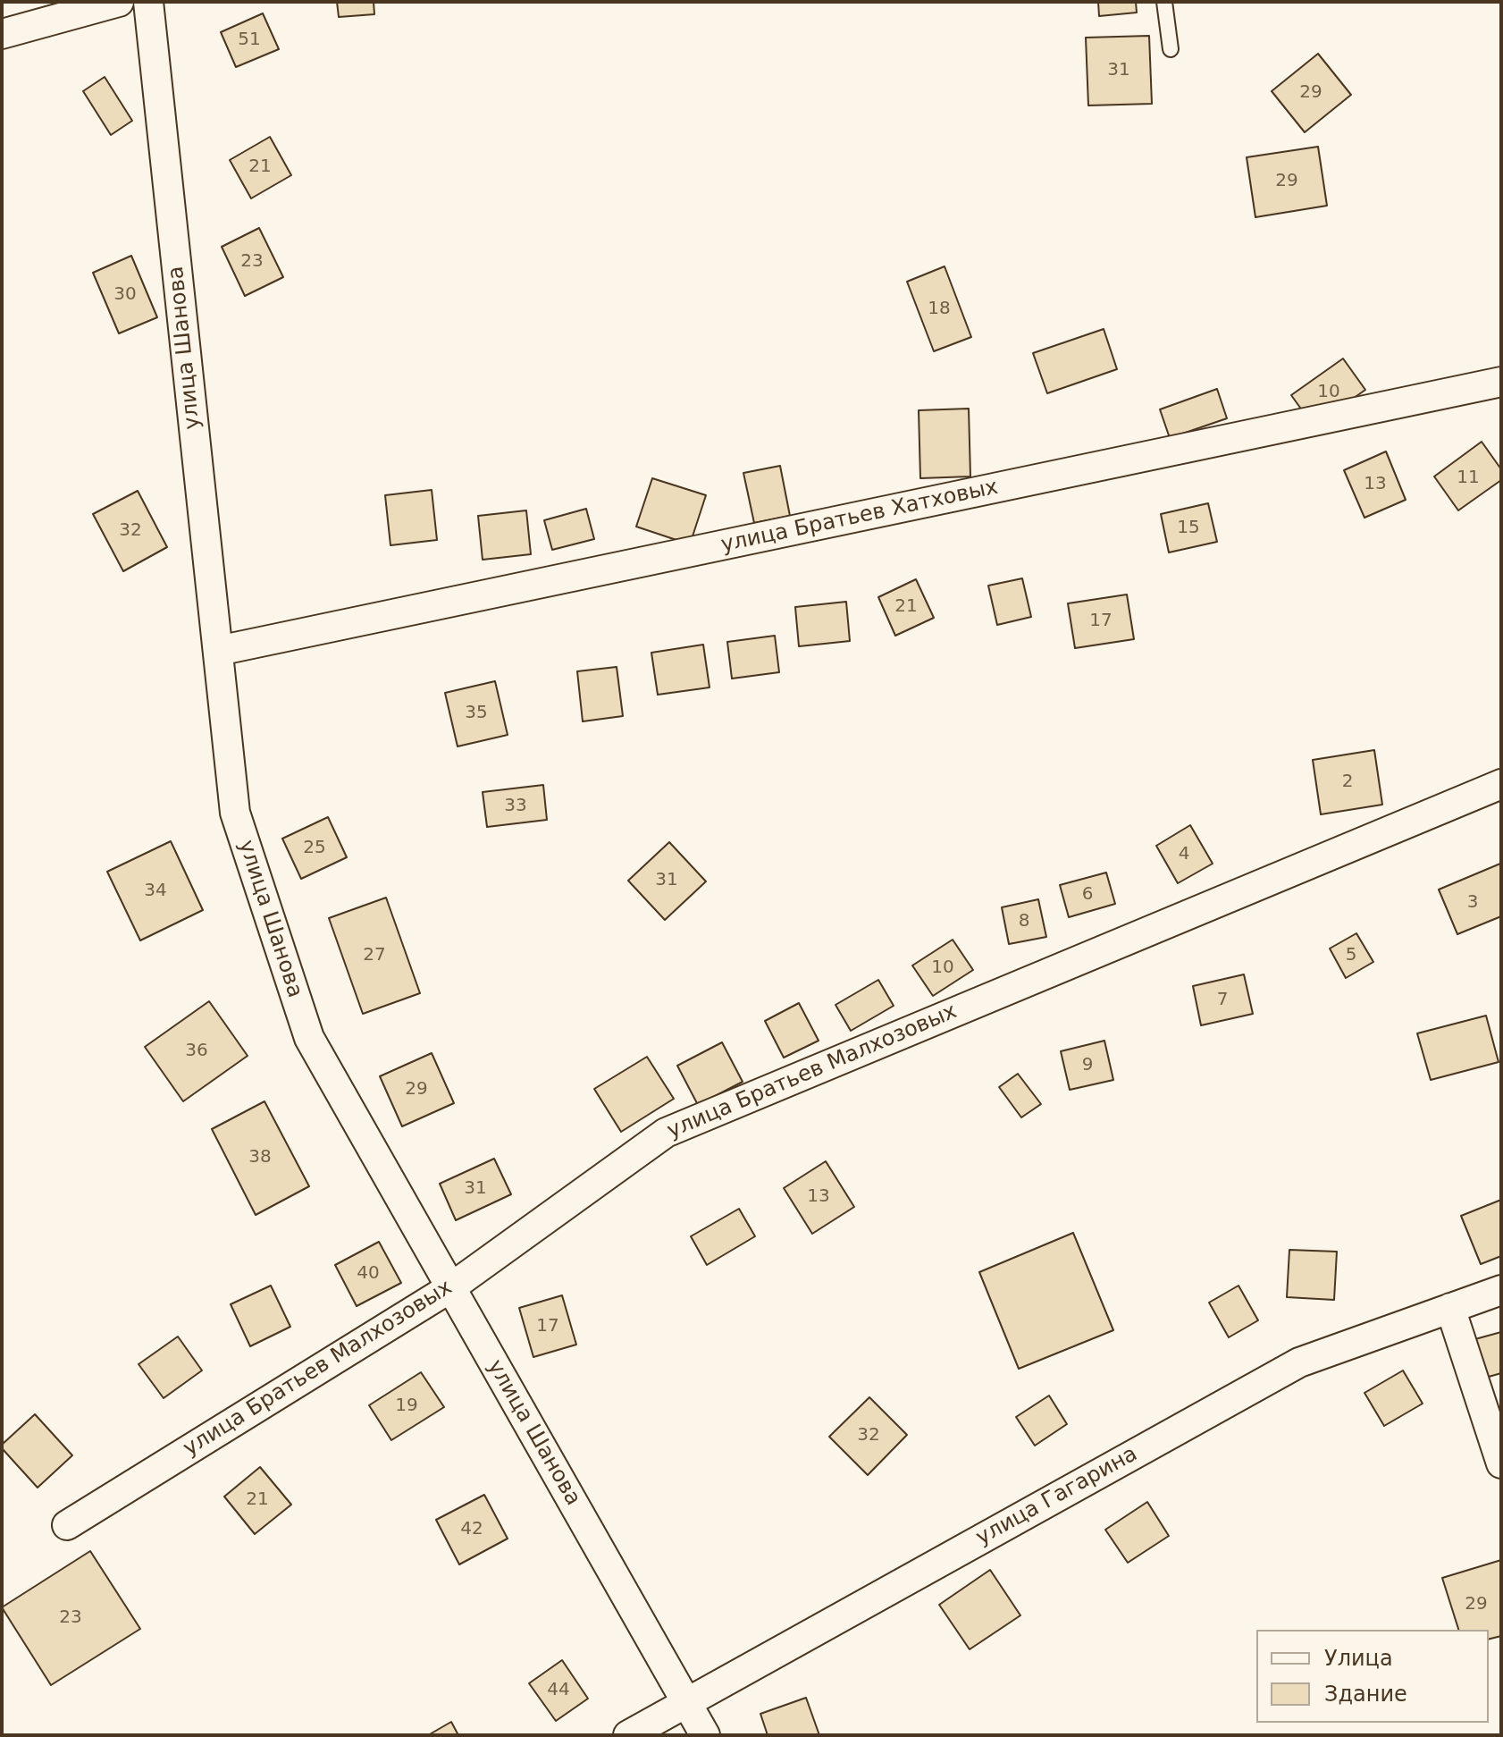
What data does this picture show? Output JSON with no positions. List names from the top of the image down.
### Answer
{
  "streets": {
    "street": [
      "улица Шанова",
      "улица Братьев Хатховых",
      "улица Братьев Малхозовых",
      "улица Гагарина"
    ]
  },
  "crossings": [
    ["улица Шанова", "улица Братьев Хатховых"],
    ["улица Шанова", "улица Братьев Малхозовых"],
    ["улица Шанова", "улица Гагарина"]
  ],
  "house_numbers": [
    "51",
    "31",
    "29",
    "21",
    "29",
    "23",
    "30",
    "18",
    "10",
    "11",
    "13",
    "15",
    "32",
    "21",
    "17",
    "35",
    "2",
    "33",
    "25",
    "4",
    "31",
    "34",
    "6",
    "3",
    "8",
    "27",
    "5",
    "10",
    "7",
    "36",
    "9",
    "29",
    "38",
    "31",
    "13",
    "40",
    "17",
    "19",
    "32",
    "21",
    "42",
    "29",
    "23",
    "44"
  ],
  "legend": ["Улица", "Здание"]
}
